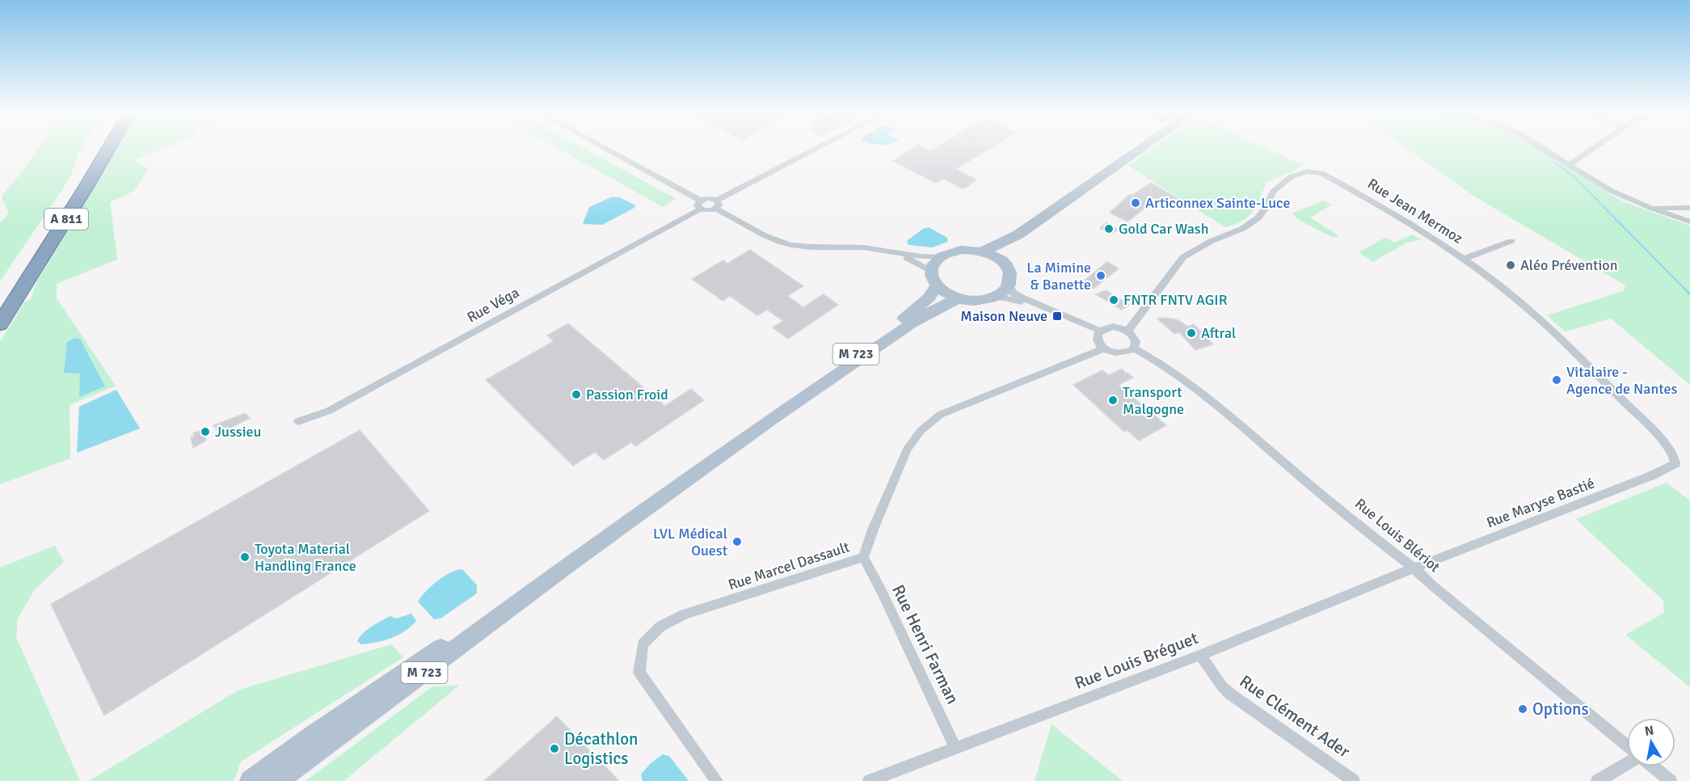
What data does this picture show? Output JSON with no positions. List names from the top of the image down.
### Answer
{
  "streets": {
    "highway": ["A 811"],
    "main road": ["M 723"],
    "street": [
      "Rue Jean Mermoz",
      "Rue Véga",
      "Rue Maryse Bastié",
      "Rue Louis Blériot",
      "Rue Marcel Dassault",
      "Rue Henri Farman",
      "Rue Louis Bréguet",
      "Rue Clément Ader"
    ]
  },
  "crossings": [
    ["Rue Jean Mermoz", "Rue Maryse Bastié"],
    ["Rue Jean Mermoz", "Rue Louis Blériot"],
    ["Rue Jean Mermoz", "Rue Marcel Dassault"],
    ["Rue Maryse Bastié", "Rue Louis Blériot"],
    ["Rue Maryse Bastié", "Rue Louis Bréguet"],
    ["Rue Louis Blériot", "Rue Marcel Dassault"],
    ["Rue Louis Blériot", "Rue Louis Bréguet"],
    ["Rue Marcel Dassault", "Rue Henri Farman"],
    ["Rue Henri Farman", "Rue Louis Bréguet"],
    ["Rue Louis Bréguet", "Rue Clément Ader"]
  ],
  "places": {
    "other": [
      "Articonnex Sainte-Luce",
      "Gold Car Wash",
      "Aléo Prévention",
      "La Mimine & Banette",
      "FNTR FNTV AGIR",
      "Aftral",
      "Vitalaire - Agence de Nantes",
      "Passion Froid",
      "Transport Malgogne",
      "Jussieu",
      "LVL Médical Ouest",
      "Toyota Material Handling France",
      "Options",
      "Décathlon Logistics"
    ],
    "transit": ["Maison Neuve"]
  },
  "north": "top"
}
